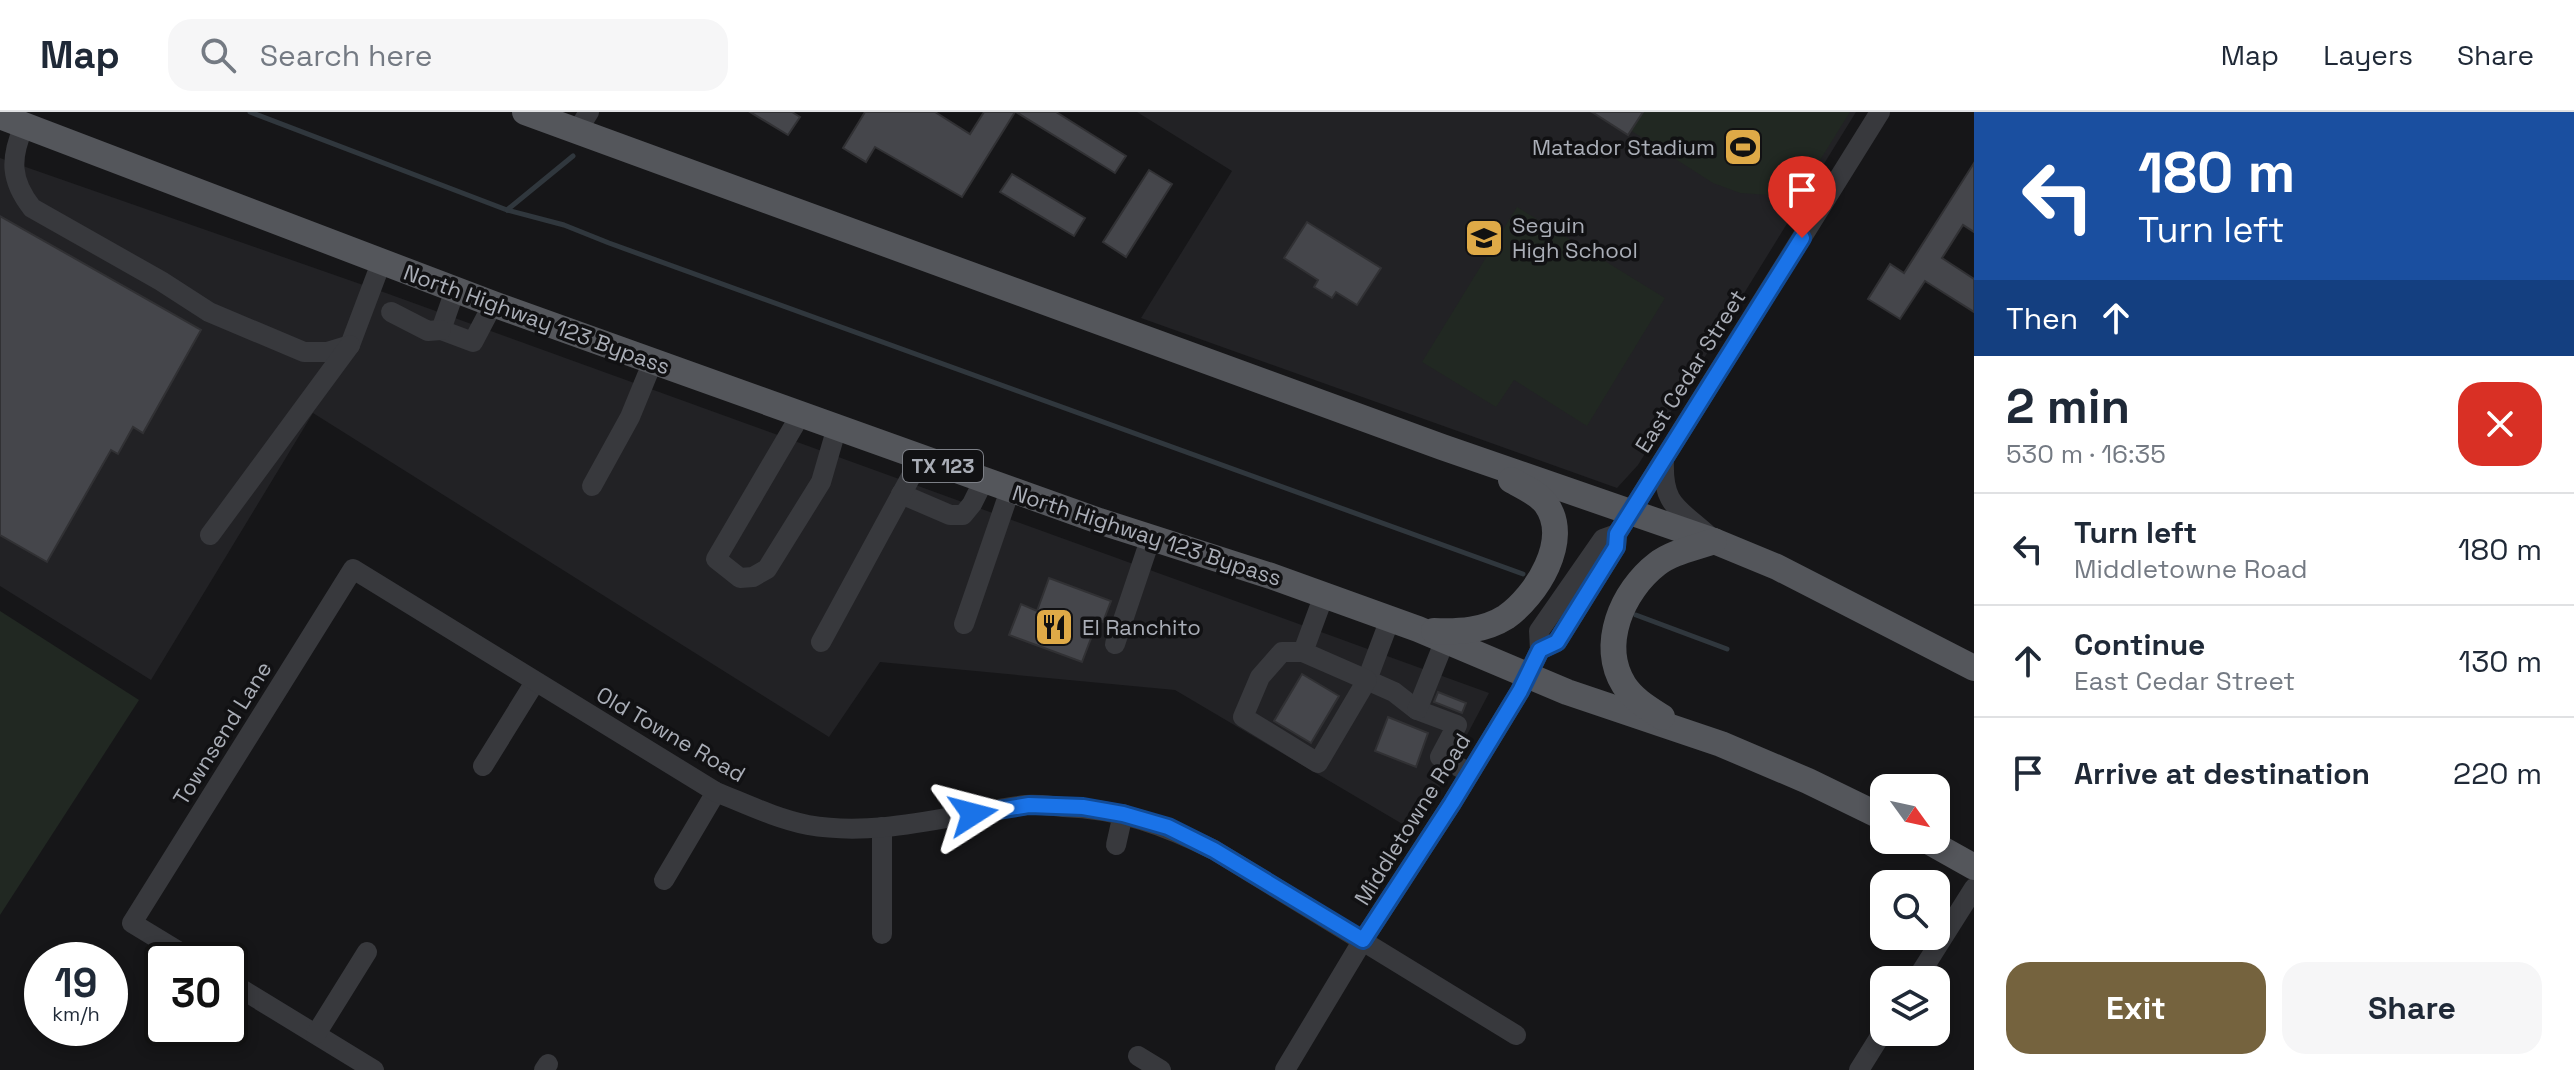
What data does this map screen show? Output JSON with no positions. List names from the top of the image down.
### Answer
{
  "streets": {
    "main road": ["North Highway 123 Bypass", "TX 123"],
    "street": [
      "East Cedar Street",
      "Townsend Lane",
      "Old Towne Road",
      "Middletowne Road"
    ]
  },
  "crossings": [
    ["North Highway 123 Bypass", "East Cedar Street"],
    ["North Highway 123 Bypass", "Middletowne Road"],
    ["East Cedar Street", "Middletowne Road"],
    ["Townsend Lane", "Old Towne Road"],
    ["Old Towne Road", "Middletowne Road"]
  ],
  "places": {
    "sports": ["Matador Stadium"],
    "school or university": ["Seguin High School"],
    "restaurant": ["El Ranchito"]
  },
  "north": "bottom right",
  "page": {
    "header": "Map",
    "search": "Search here",
    "nav": ["Map", "Layers", "Share"],
    "turn": ["180 m", "Turn left"],
    "then": "Then",
    "heading": ["2 min", "530 m · 16:35"],
    "list": [
      {
        "name": "Turn left",
        "note": "Middletowne Road",
        "value": "180 m"
      },
      {
        "name": "Continue",
        "note": "East Cedar Street",
        "value": "130 m"
      },
      {
        "name": "Arrive at destination",
        "value": "220 m"
      }
    ],
    "speed": "19 km/h",
    "limit": "30",
    "buttons": ["Exit", "Share"]
  }
}
